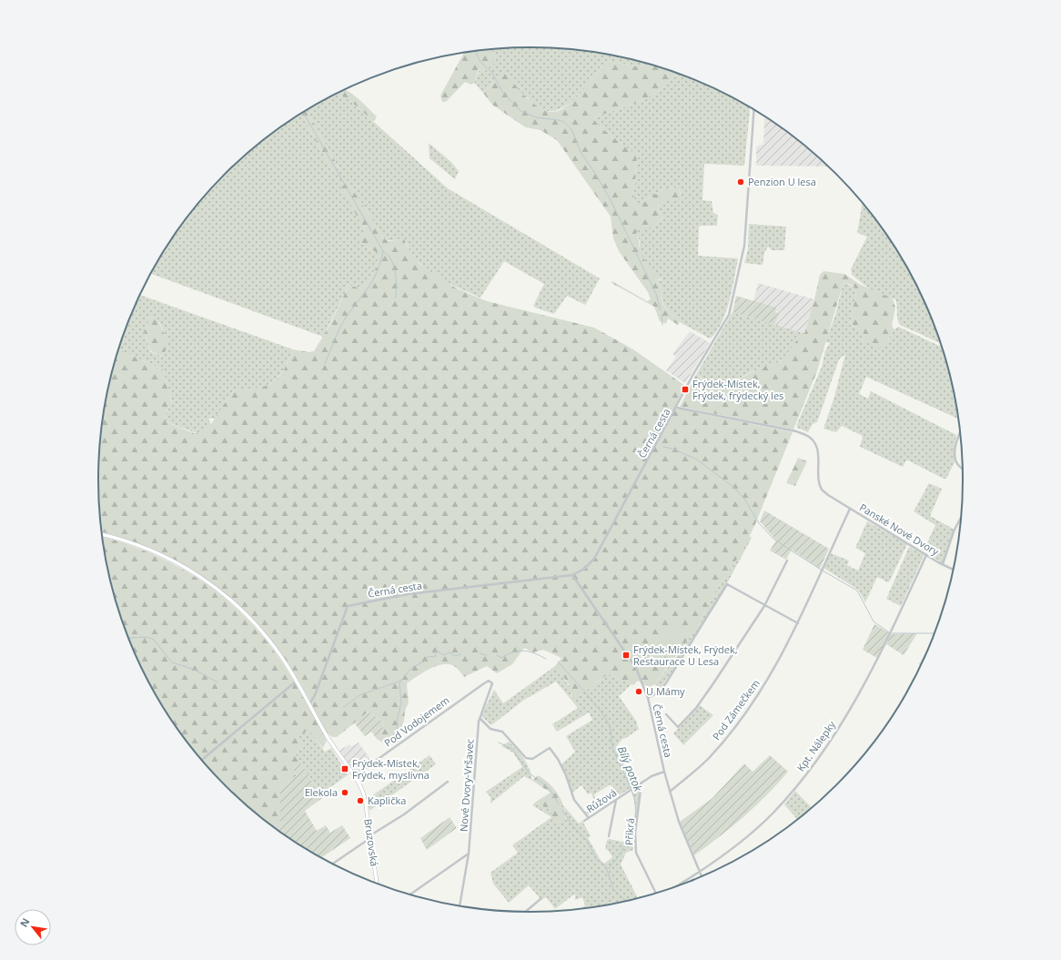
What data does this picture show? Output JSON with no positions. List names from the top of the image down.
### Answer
{
  "streets": {
    "main road": ["Bruzovská"],
    "street": [
      "Černá cesta",
      "Panské Nové Dvory",
      "Pod Zámečkem",
      "Pod Vodojemem",
      "Kpt. Nálepky",
      "Nové Dvory-Vršavec",
      "Růžová",
      "Příkrá"
    ]
  },
  "crossings": [
    ["Černá cesta", "Panské Nové Dvory"],
    ["Černá cesta", "Pod Zámečkem"],
    ["Černá cesta", "Kpt. Nálepky"],
    ["Černá cesta", "Růžová"],
    ["Černá cesta", "Bruzovská"],
    ["Panské Nové Dvory", "Pod Zámečkem"],
    ["Panské Nové Dvory", "Kpt. Nálepky"],
    ["Pod Vodojemem", "Nové Dvory-Vršavec"],
    ["Pod Vodojemem", "Bruzovská"],
    ["Růžová", "Příkrá"]
  ],
  "water": ["Bílý potok"],
  "places": {
    "other": [
      "Penzion U lesa",
      "U Mámy",
      "Elekola",
      "Kaplička"
    ],
    "transit": ["Frýdek-Místek, Frýdek, frýdecký les", "Frýdek-Místek, Frýdek, Restaurace U Lesa", "Frýdek-Místek, Frýdek, myslivna"]
  },
  "north": "top left"
}
